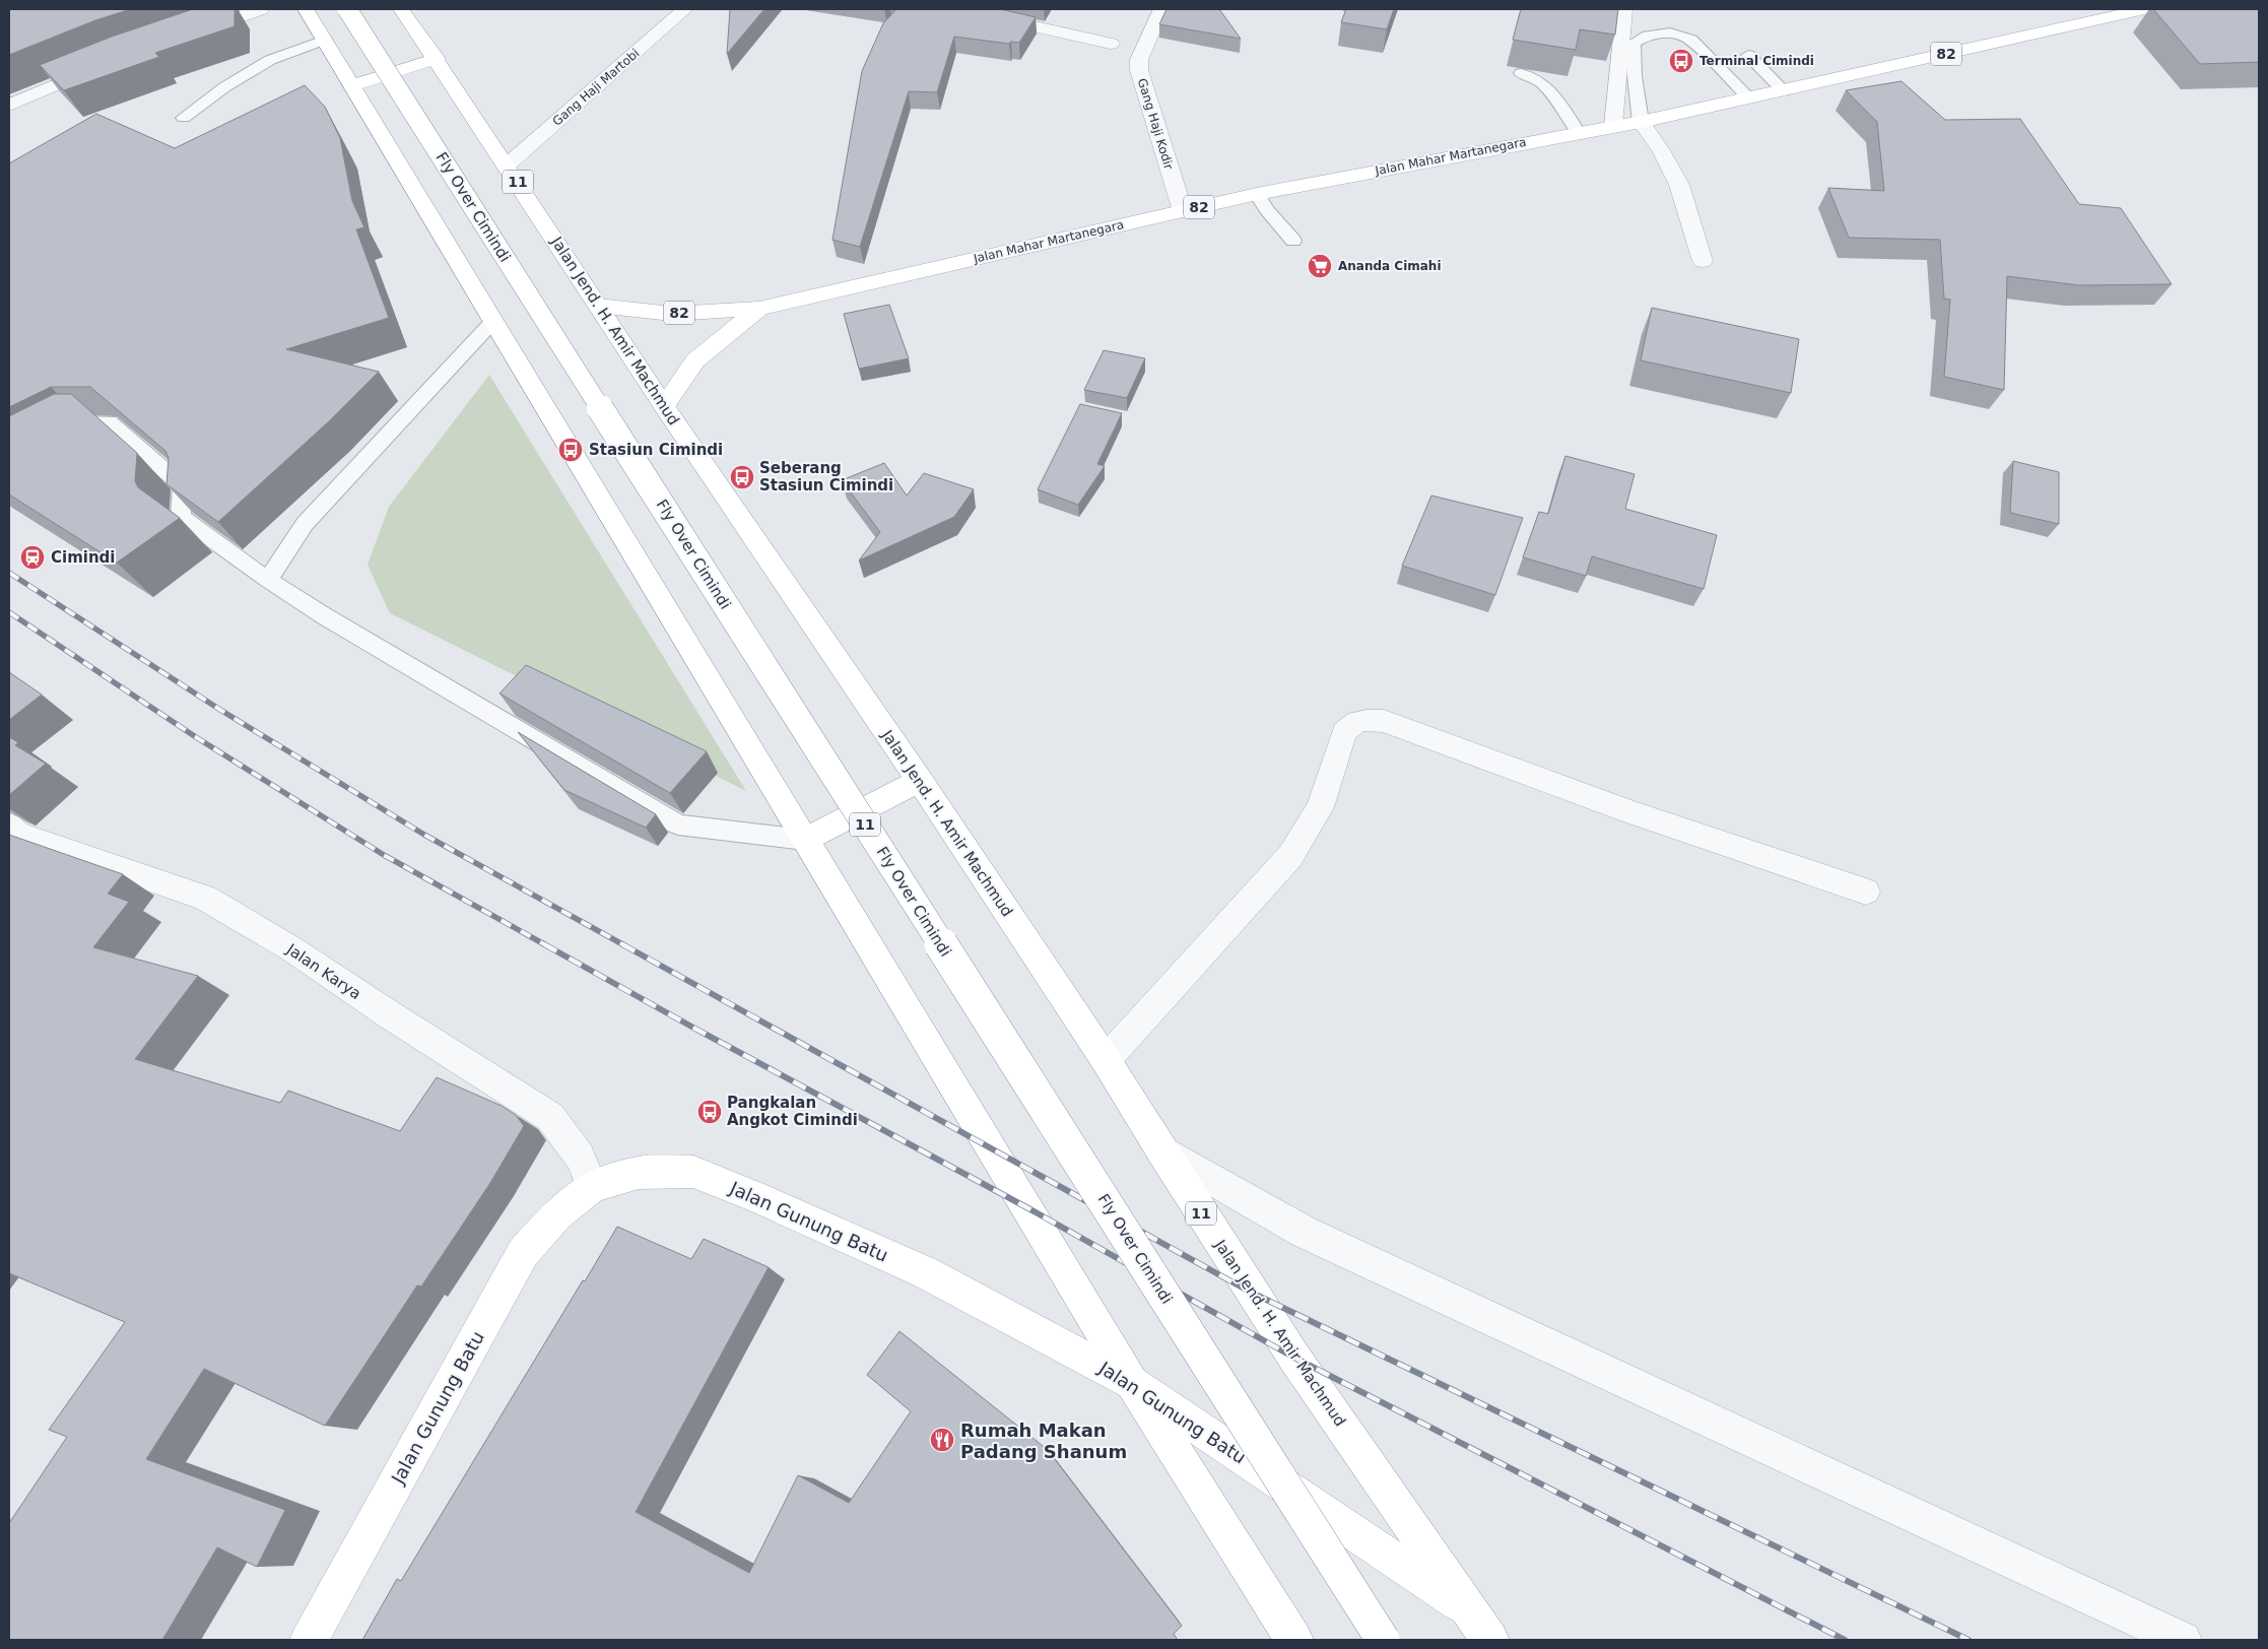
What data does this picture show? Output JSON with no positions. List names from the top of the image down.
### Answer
{
  "streets": {
    "main road": [
      "82",
      "Jalan Mahar Martanegara",
      "11",
      "Fly Over Cimindi",
      "Jalan Jend. H. Amir Machmud",
      "Jalan Gunung Batu"
    ],
    "street": ["Gang Haji Martobi", "Gang Haji Kodir", "Jalan Karya"]
  },
  "crossings": [
    ["Gang Haji Martobi", "Jalan Jend. H. Amir Machmud"],
    ["Gang Haji Kodir", "Jalan Mahar Martanegara"],
    ["Jalan Mahar Martanegara", "Jalan Jend. H. Amir Machmud"],
    ["Jalan Jend. H. Amir Machmud", "Jalan Gunung Batu"],
    ["Jalan Karya", "Jalan Gunung Batu"]
  ],
  "places": {
    "bus stop": [
      "Terminal Cimindi",
      "Stasiun Cimindi",
      "Seberang Stasiun Cimindi",
      "Pangkalan Angkot Cimindi"
    ],
    "supermarket": ["Ananda Cimahi"],
    "station": ["Cimindi"],
    "restaurant": ["Rumah Makan Padang Shanum"]
  }
}
